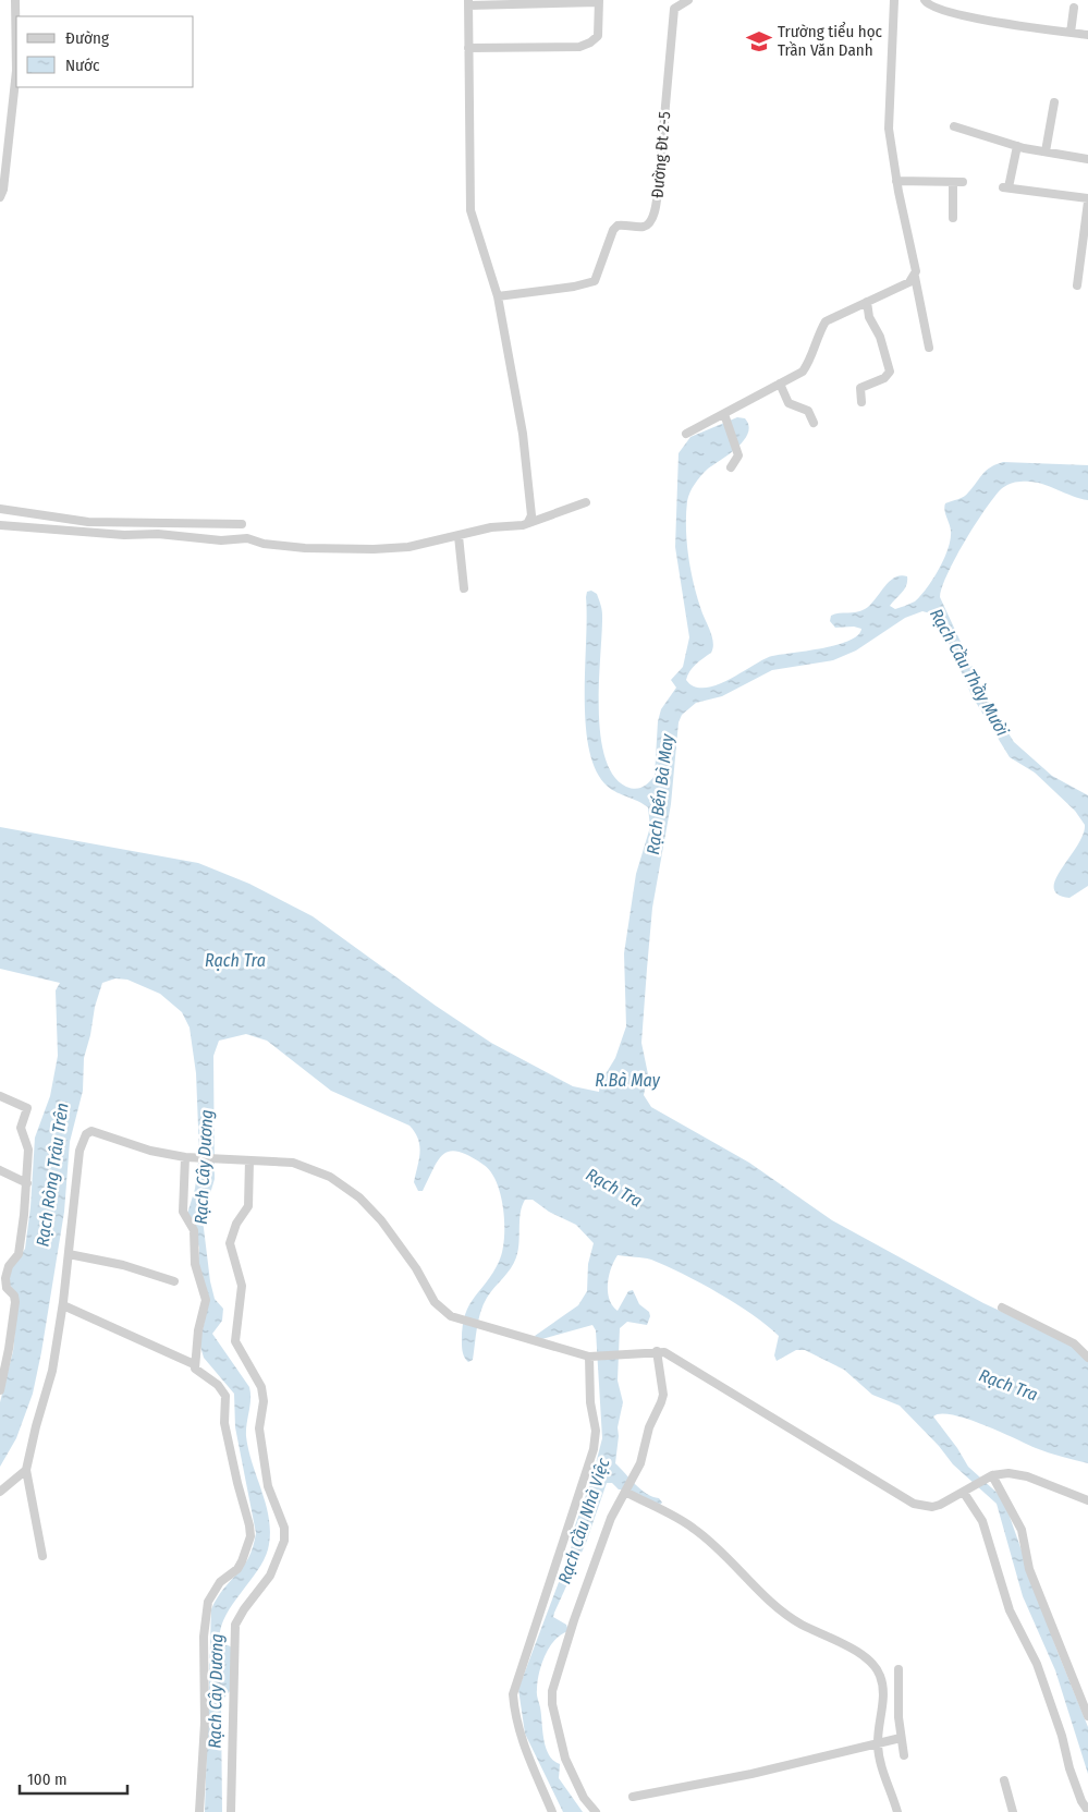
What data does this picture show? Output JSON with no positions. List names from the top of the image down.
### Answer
{
  "streets": {
    "street": ["Đường Đt 2-5"]
  },
  "water": [
    "Rạch Cầu Thầy Mười",
    "Rạch Bến Bà May",
    "Rạch Tra",
    "R.Bà May",
    "Rạch Cây Dương",
    "Rạch Ròng Trâu Trên",
    "Rạch Cầu Nhà Việc"
  ],
  "places": {
    "school or university": ["Trường tiểu học Trần Văn Danh"]
  },
  "legend": ["Đường", "Nước"],
  "scale_bar": "100 m"
}
